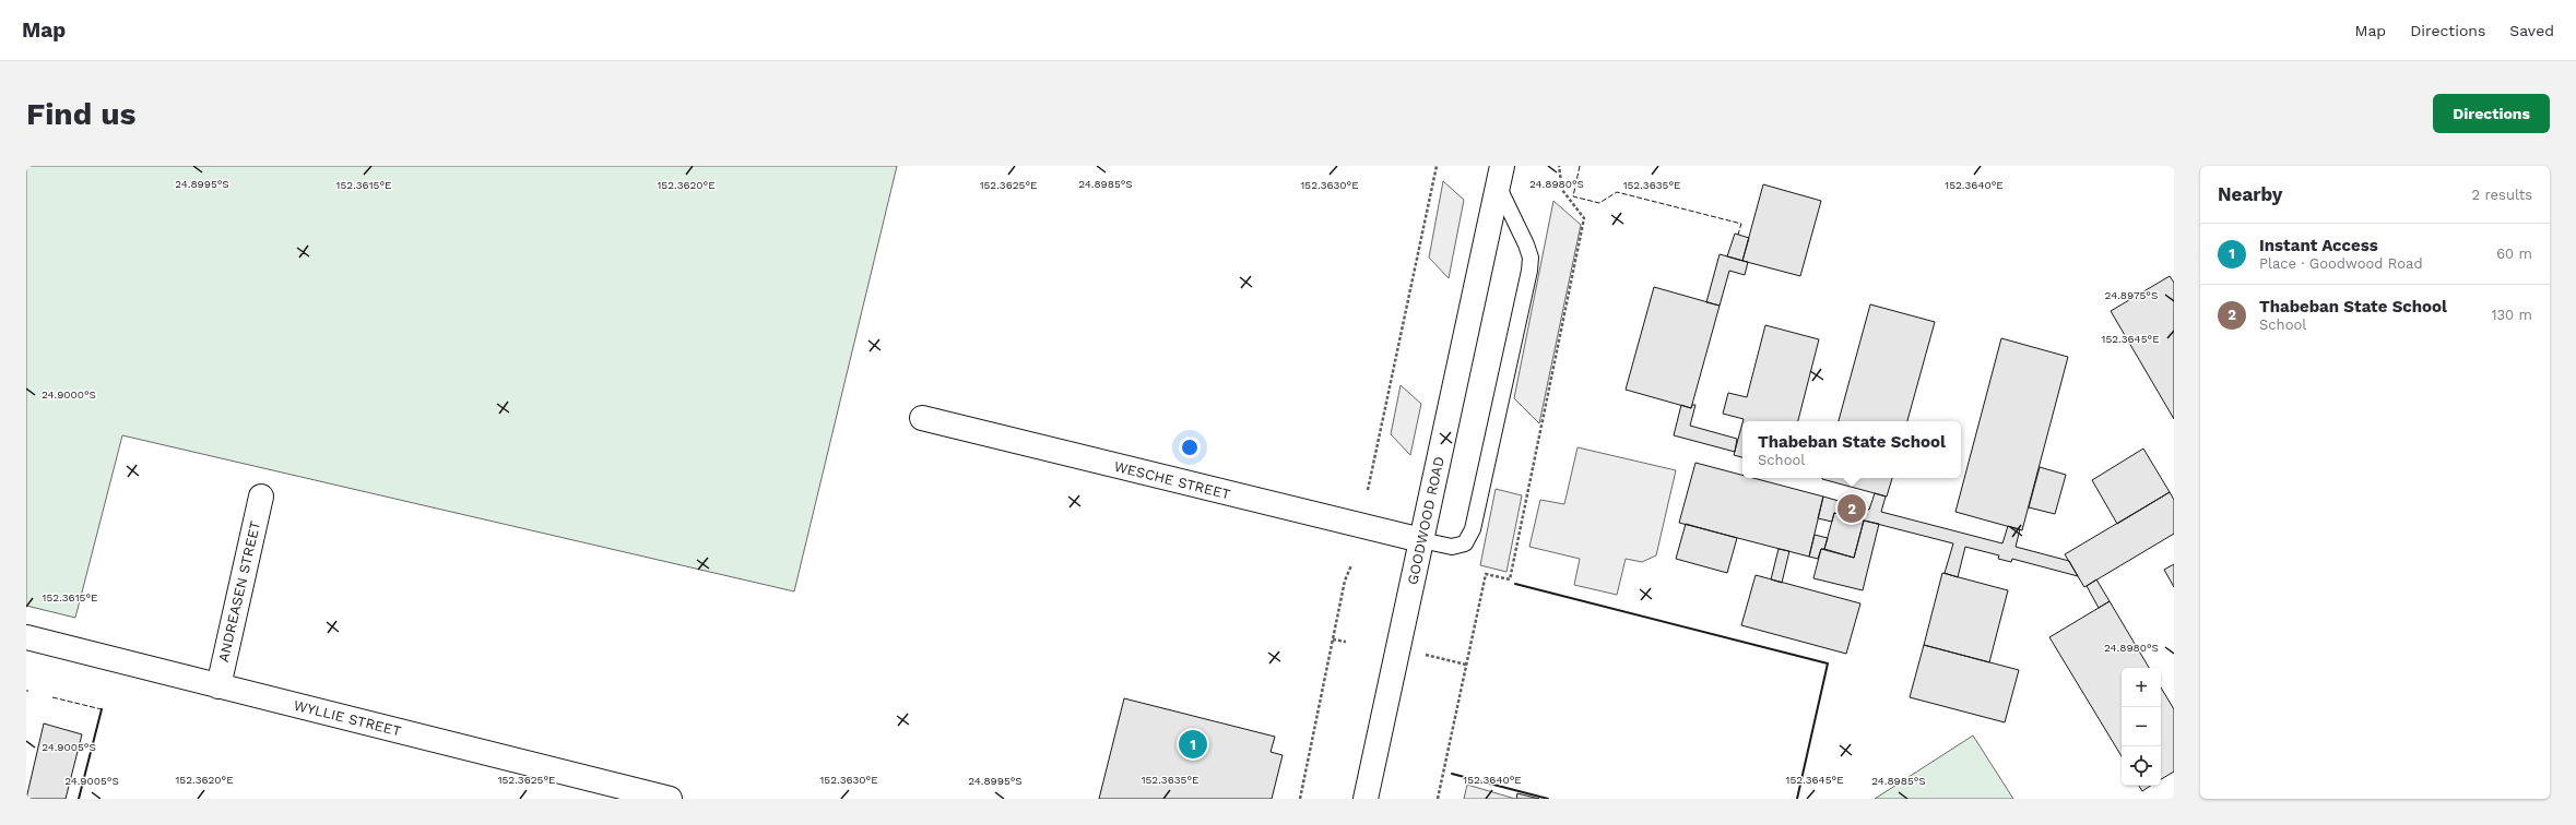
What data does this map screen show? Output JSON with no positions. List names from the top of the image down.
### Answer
{
  "streets": {
    "street": [
      "WESCHE STREET",
      "GOODWOOD ROAD",
      "ANDREASEN STREET",
      "WYLLIE STREET"
    ]
  },
  "crossings": [
    ["WESCHE STREET", "GOODWOOD ROAD"],
    ["ANDREASEN STREET", "WYLLIE STREET"]
  ],
  "page": {
    "header": "Map",
    "nav": ["Map", "Directions", "Saved"],
    "buttons": "Directions",
    "title": "Find us",
    "heading": ["Nearby", "2 results"],
    "list": [
      {
        "mark": "1",
        "name": "Instant Access",
        "note": "Place · Goodwood Road",
        "value": "60 m"
      },
      {
        "mark": "2",
        "name": "Thabeban State School",
        "note": "School",
        "value": "130 m"
      }
    ],
    "popup": ["Thabeban State School", "School"],
    "pins": ["2", "1"],
    "map_buttons": ["+", "−"]
  },
  "coordinates": [
    "24.8995°S",
    "24.8985°S",
    "24.8980°S",
    "152.3620°E",
    "152.3625°E",
    "152.3630°E",
    "152.3635°E",
    "152.3640°E",
    "152.3615°E",
    "24.8975°S",
    "152.3645°E",
    "24.9000°S",
    "24.9005°S"
  ]
}
